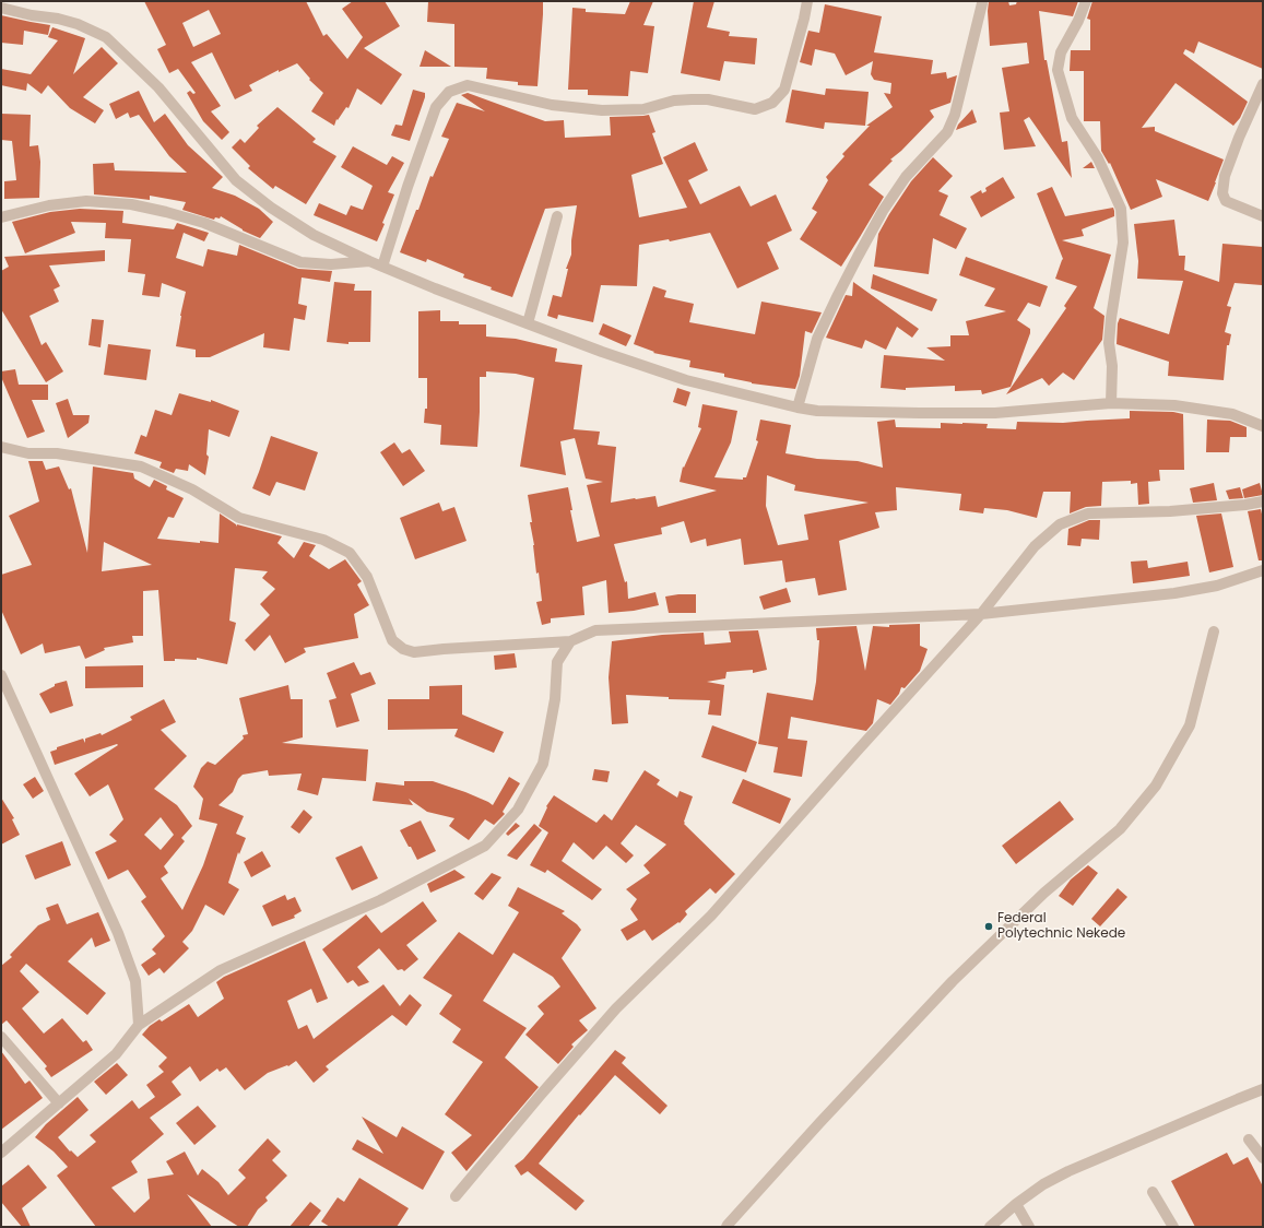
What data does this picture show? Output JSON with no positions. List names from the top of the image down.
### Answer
{
  "places": ["Federal Polytechnic Nekede"]
}
